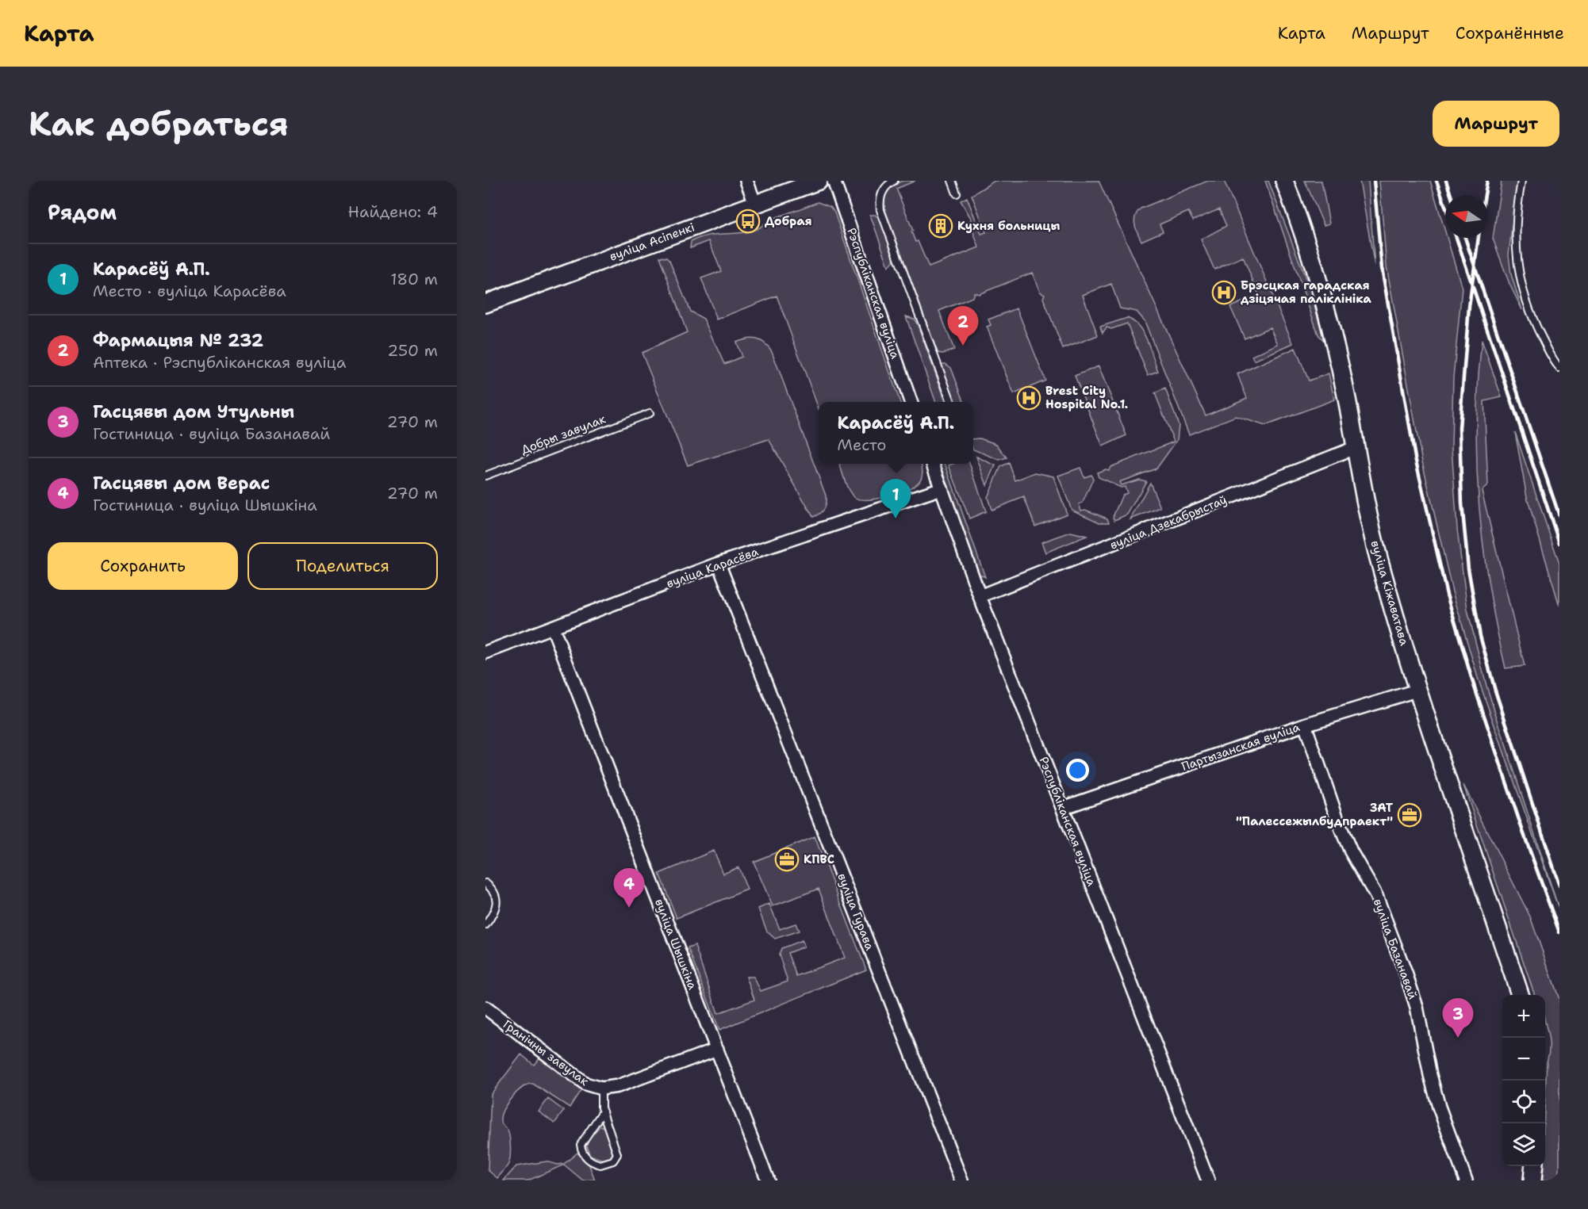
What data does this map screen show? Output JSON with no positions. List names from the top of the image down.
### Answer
{
  "streets": {
    "main road": ["вуліца Асіпенкі", "вуліца Кіжаватава"],
    "street": [
      "Рэспубліканская вуліца",
      "вуліца Дзекабрыстаў",
      "вуліца Карасёва",
      "Партызанская вуліца",
      "вуліца Гурава",
      "вуліца Шышкіна",
      "вуліца Базанавай",
      "Гранічны завулак"
    ],
    "lane": ["Добры завулак"]
  },
  "crossings": [
    ["Рэспубліканская вуліца", "вуліца Дзекабрыстаў"],
    ["Рэспубліканская вуліца", "вуліца Карасёва"],
    ["Рэспубліканская вуліца", "Партызанская вуліца"],
    ["вуліца Дзекабрыстаў", "вуліца Кіжаватава"],
    ["вуліца Карасёва", "вуліца Гурава"],
    ["вуліца Карасёва", "вуліца Шышкіна"],
    ["вуліца Кіжаватава", "Партызанская вуліца"],
    ["Партызанская вуліца", "вуліца Базанавай"],
    ["вуліца Шышкіна", "Гранічны завулак"]
  ],
  "places": {
    "bus stop": ["Добрая"],
    "building": ["Кухня больницы"],
    "hospital": ["Брэсцкая гарадская дзіцячая паліклініка", "Brest City Hospital No.1."],
    "office": ["ЗАТ \"Палессежылбудпраект\"", "КПВС"]
  },
  "north": "left",
  "page": {
    "header": "Карта",
    "nav": ["Карта", "Маршрут", "Сохранённые"],
    "buttons": [
      "Маршрут",
      ["Сохранить", "Поделиться"]
    ],
    "title": "Как добраться",
    "heading": ["Рядом", "Найдено: 4"],
    "list": [
      {
        "mark": "1",
        "name": "Карасёў А.П.",
        "note": "Место · вуліца Карасёва",
        "value": "180 m"
      },
      {
        "mark": "2",
        "name": "Фармацыя № 232",
        "note": "Аптека · Рэспубліканская вуліца",
        "value": "250 m"
      },
      {
        "mark": "3",
        "name": "Гасцявы дом Утульны",
        "note": "Гостиница · вуліца Базанавай",
        "value": "270 m"
      },
      {
        "mark": "4",
        "name": "Гасцявы дом Верас",
        "note": "Гостиница · вуліца Шышкіна",
        "value": "270 m"
      }
    ],
    "pins": [
      "2",
      "1",
      "4",
      "3"
    ],
    "popup": ["Карасёў А.П.", "Место"],
    "map_buttons": ["+", "−"]
  }
}
